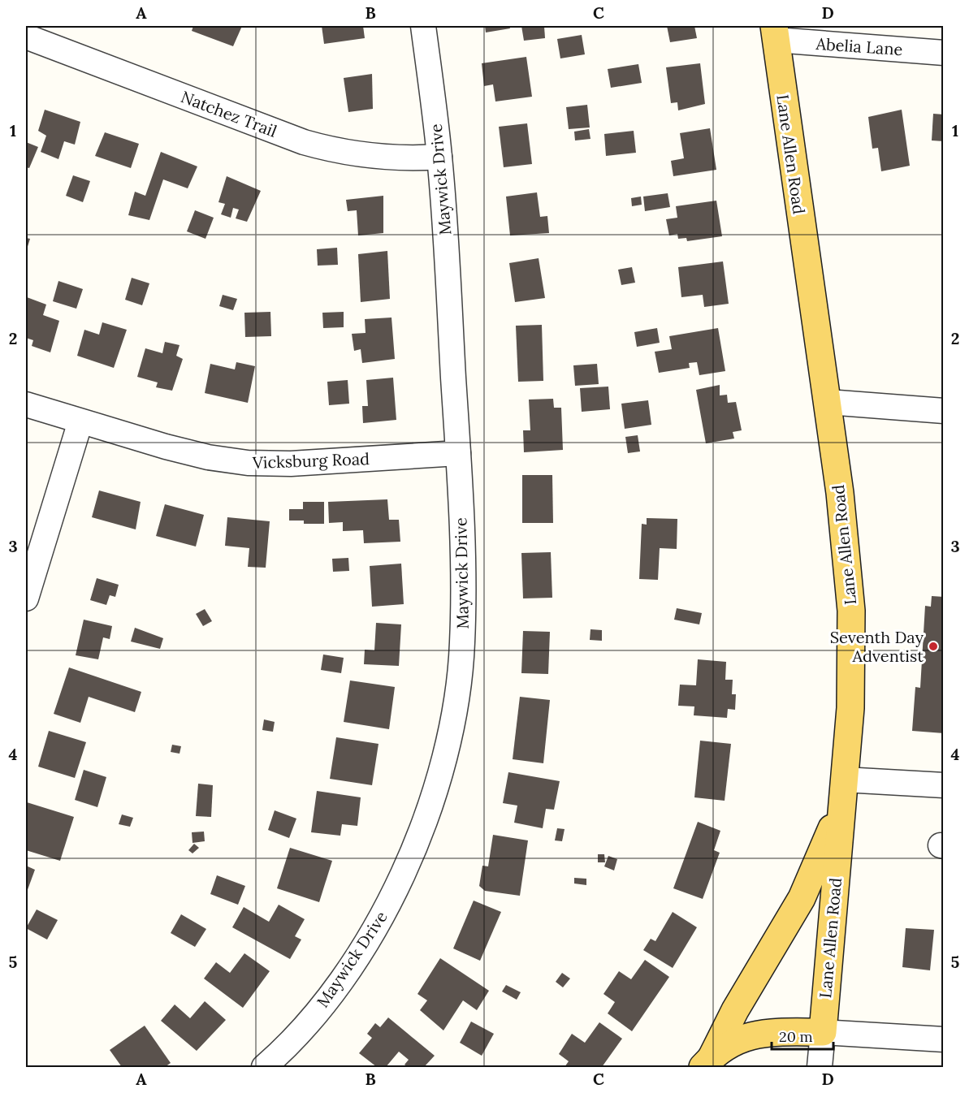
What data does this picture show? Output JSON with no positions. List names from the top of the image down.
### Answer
{
  "streets": {
    "main road": ["Lane Allen Road"],
    "street": [
      "Abelia Lane",
      "Natchez Trail",
      "Maywick Drive",
      "Vicksburg Road"
    ]
  },
  "crossings": [
    ["Abelia Lane", "Lane Allen Road"],
    ["Natchez Trail", "Maywick Drive"],
    ["Maywick Drive", "Vicksburg Road"]
  ],
  "places": ["Seventh Day Adventist"],
  "scale_bar": "20 m",
  "grid": {
    "columns": [
      "A",
      "B",
      "C",
      "D"
    ],
    "rows": [
      "1",
      "2",
      "3",
      "4",
      "5"
    ]
  }
}
